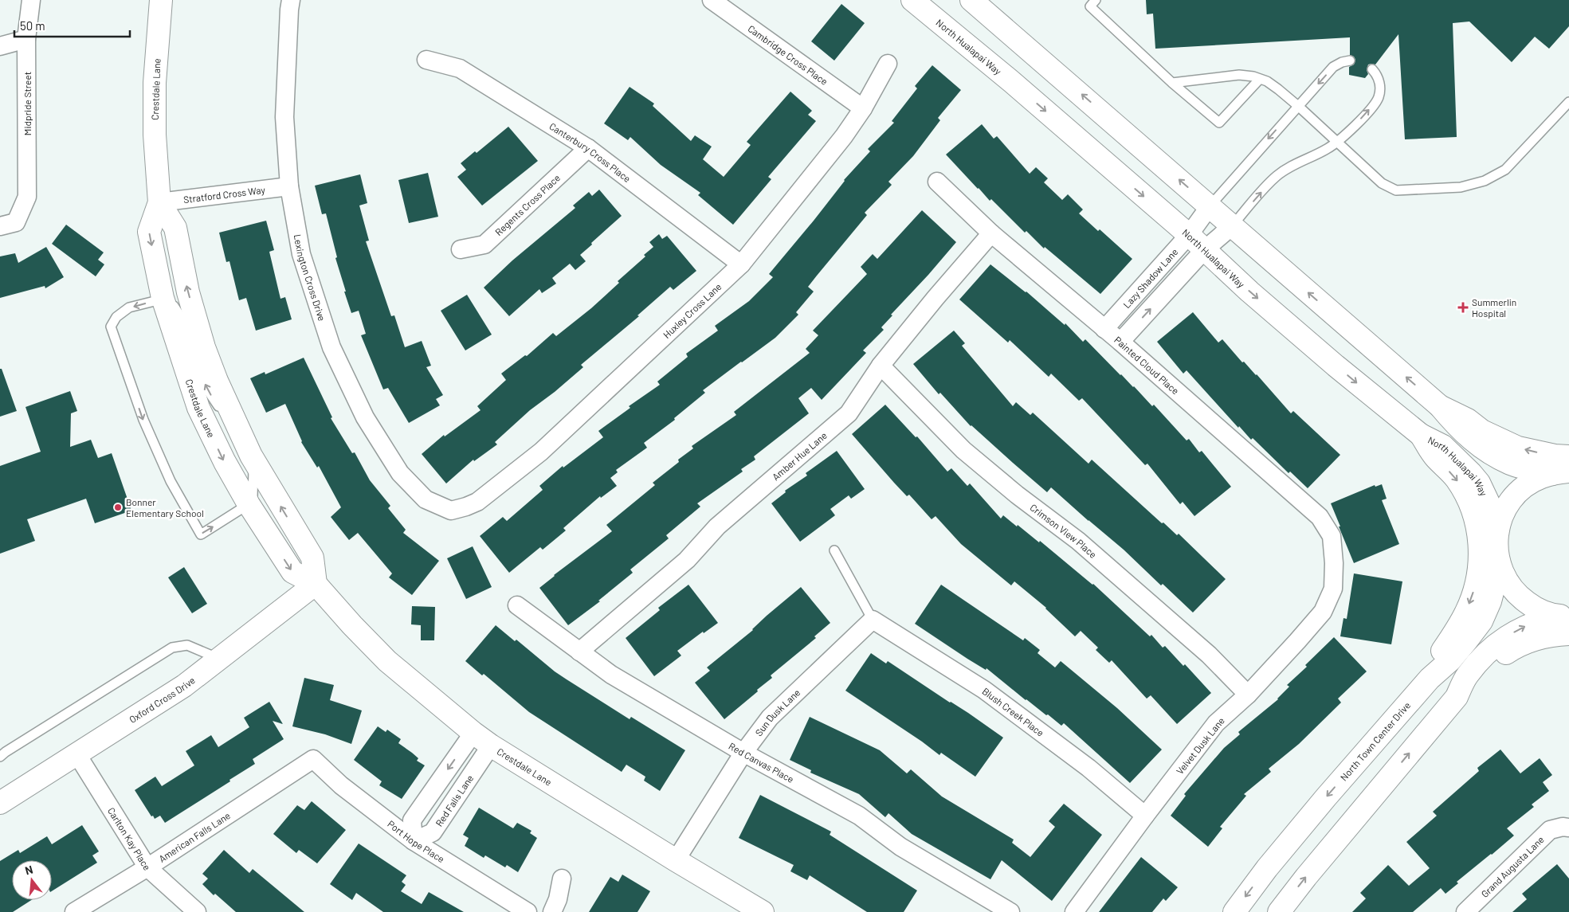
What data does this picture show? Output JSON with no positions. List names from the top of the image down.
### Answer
{
  "streets": {
    "main road": [
      "North Hualapai Way",
      "Crestdale Lane",
      "Oxford Cross Drive",
      "North Town Center Drive"
    ],
    "street": [
      "Cambridge Cross Place",
      "Midpride Street",
      "Canterbury Cross Place",
      "Stratford Cross Way",
      "Regents Cross Place",
      "Lazy Shadow Lane",
      "Lexington Cross Drive",
      "Huxley Cross Lane",
      "Painted Cloud Place",
      "Amber Hue Lane",
      "Crimson View Place",
      "Blush Creek Place",
      "Sun Dusk Lane",
      "Velvet Dusk Lane",
      "Red Canvas Place",
      "Red Falls Lane",
      "American Falls Lane",
      "Carlton Kay Place",
      "Port Hope Place",
      "Grand Augusta Lane"
    ]
  },
  "crossings": [
    ["North Hualapai Way", "Lazy Shadow Lane"],
    ["Cambridge Cross Place", "Huxley Cross Lane"],
    ["Crestdale Lane", "Stratford Cross Way"],
    ["Crestdale Lane", "Oxford Cross Drive"],
    ["Crestdale Lane", "Sun Dusk Lane"],
    ["Crestdale Lane", "Red Falls Lane"],
    ["Canterbury Cross Place", "Regents Cross Place"],
    ["Canterbury Cross Place", "Huxley Cross Lane"],
    ["Stratford Cross Way", "Lexington Cross Drive"],
    ["Lazy Shadow Lane", "Painted Cloud Place"],
    ["Lexington Cross Drive", "Huxley Cross Lane"],
    ["Painted Cloud Place", "Amber Hue Lane"],
    ["Painted Cloud Place", "Velvet Dusk Lane"],
    ["Amber Hue Lane", "Crimson View Place"],
    ["Amber Hue Lane", "Red Canvas Place"],
    ["Crimson View Place", "Velvet Dusk Lane"],
    ["Oxford Cross Drive", "Carlton Kay Place"],
    ["Blush Creek Place", "Sun Dusk Lane"],
    ["Blush Creek Place", "Velvet Dusk Lane"],
    ["Sun Dusk Lane", "Red Canvas Place"],
    ["Red Falls Lane", "Port Hope Place"],
    ["American Falls Lane", "Carlton Kay Place"],
    ["American Falls Lane", "Port Hope Place"]
  ],
  "places": {
    "health": ["Summerlin Hospital"],
    "other": ["Bonner Elementary School"]
  },
  "scale_bar": "50 m",
  "north": "top"
}
